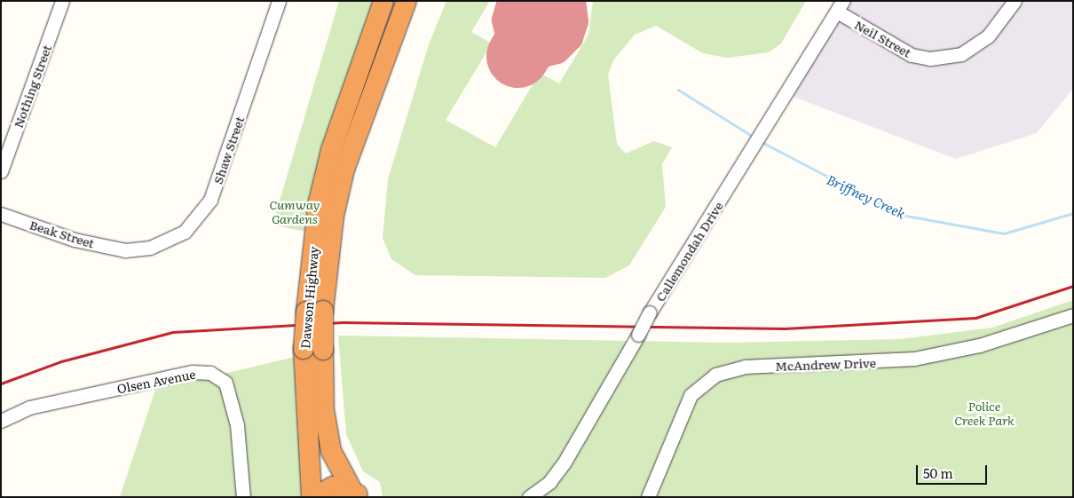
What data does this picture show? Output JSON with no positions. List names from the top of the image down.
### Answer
{
  "streets": {
    "highway": ["Dawson Highway"],
    "street": [
      "Neil Street",
      "Nothing Street",
      "Shaw Street",
      "Beak Street",
      "Callemondah Drive",
      "McAndrew Drive",
      "Olsen Avenue"
    ]
  },
  "crossings": [
    ["Neil Street", "Callemondah Drive"],
    ["Shaw Street", "Beak Street"]
  ],
  "water": ["Briffney Creek"],
  "parks": ["Cumway Gardens", "Police Creek Park"],
  "scale_bar": "50 m"
}
